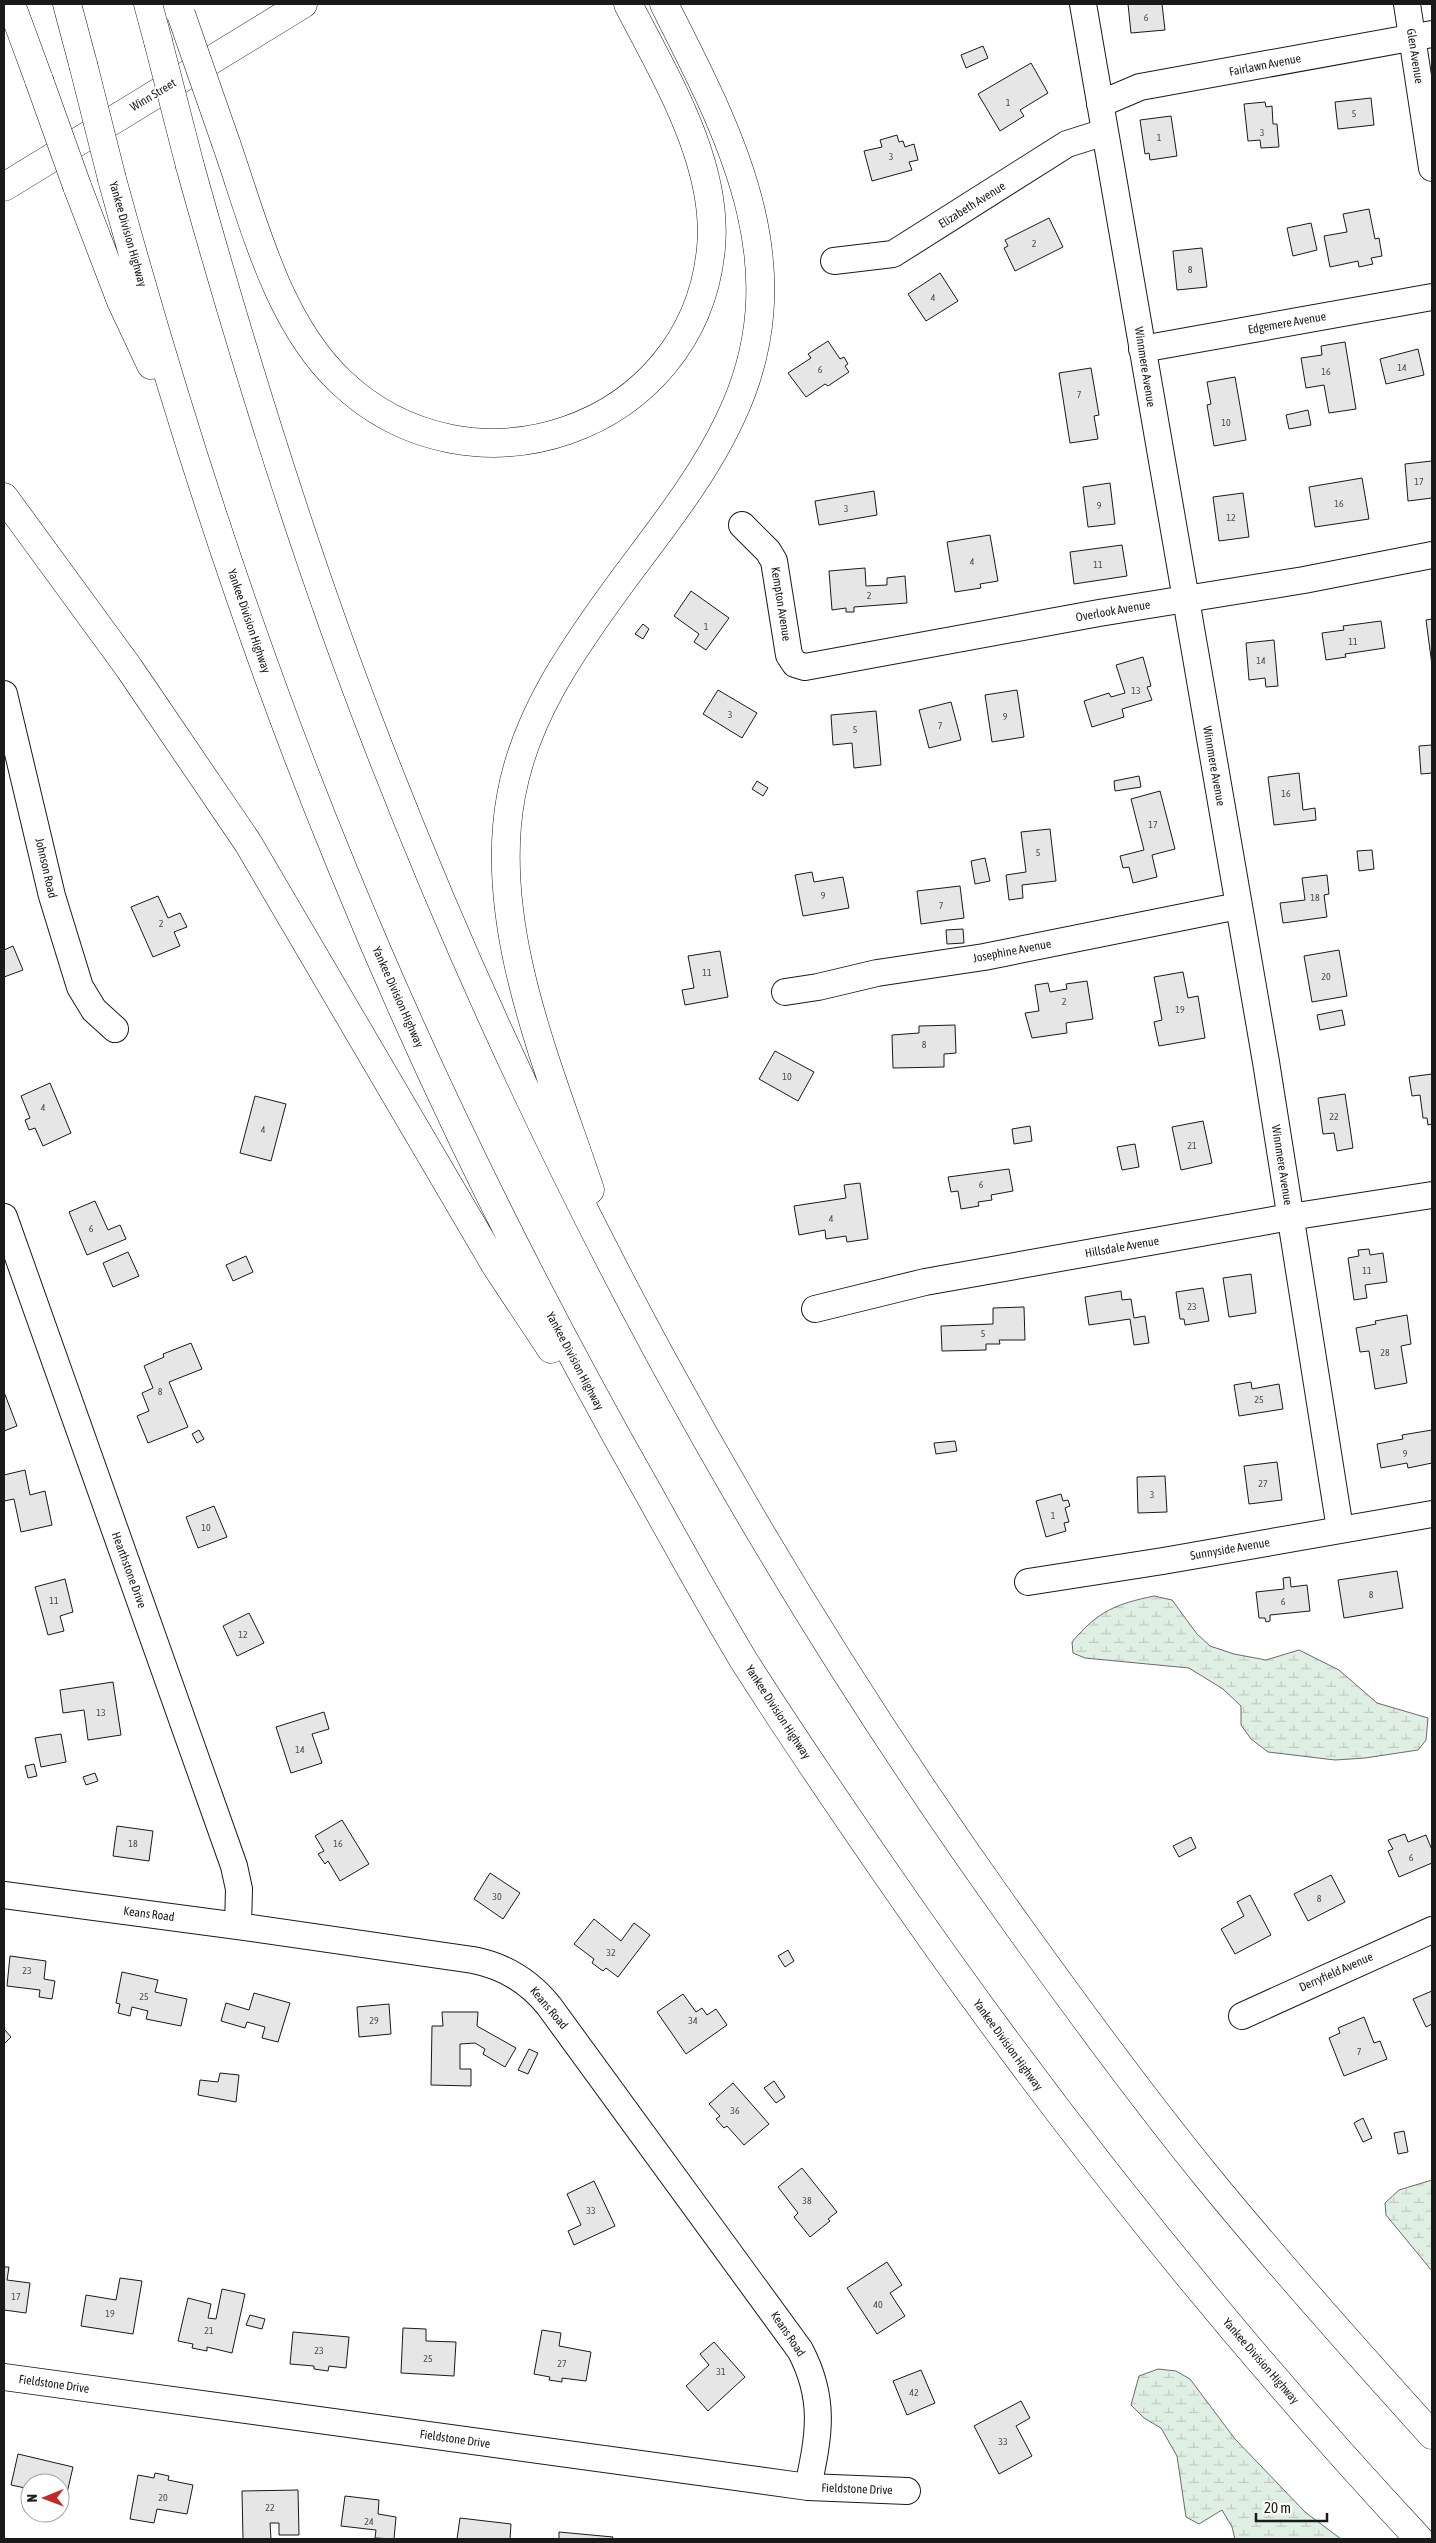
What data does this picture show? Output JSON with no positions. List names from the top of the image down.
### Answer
{
  "streets": {
    "main road": ["Winn Street", "Yankee Division Highway"],
    "street": [
      "Glen Avenue",
      "Fairlawn Avenue",
      "Elizabeth Avenue",
      "Edgemere Avenue",
      "Winnmere Avenue",
      "Kempton Avenue",
      "Overlook Avenue",
      "Johnson Road",
      "Josephine Avenue",
      "Hillsdale Avenue",
      "Sunnyside Avenue",
      "Hearthstone Drive",
      "Keans Road",
      "Derryfield Avenue",
      "Fieldstone Drive"
    ]
  },
  "crossings": [
    ["Glen Avenue", "Fairlawn Avenue"],
    ["Fairlawn Avenue", "Winnmere Avenue"],
    ["Elizabeth Avenue", "Winnmere Avenue"],
    ["Edgemere Avenue", "Winnmere Avenue"],
    ["Winnmere Avenue", "Overlook Avenue"],
    ["Winnmere Avenue", "Josephine Avenue"],
    ["Winnmere Avenue", "Hillsdale Avenue"],
    ["Winnmere Avenue", "Sunnyside Avenue"],
    ["Kempton Avenue", "Overlook Avenue"],
    ["Hearthstone Drive", "Keans Road"],
    ["Keans Road", "Fieldstone Drive"]
  ],
  "house_numbers": [
    "6",
    "1",
    "5",
    "3",
    "1",
    "3",
    "2",
    "8",
    "4",
    "14",
    "6",
    "16",
    "7",
    "10",
    "17",
    "16",
    "9",
    "3",
    "12",
    "4",
    "11",
    "2",
    "1",
    "11",
    "14",
    "13",
    "3",
    "9",
    "7",
    "5",
    "16",
    "17",
    "5",
    "9",
    "18",
    "7",
    "2",
    "11",
    "20",
    "2",
    "19",
    "8",
    "10",
    "4",
    "22",
    "4",
    "21",
    "6",
    "4",
    "6",
    "11",
    "23",
    "5",
    "28",
    "8",
    "25",
    "9",
    "27",
    "3",
    "1",
    "10",
    "8",
    "11",
    "6",
    "12",
    "13",
    "14",
    "18",
    "16",
    "6",
    "30",
    "8",
    "32",
    "23",
    "25",
    "29",
    "34",
    "7",
    "36",
    "38",
    "33",
    "17",
    "40",
    "19",
    "21",
    "23",
    "25",
    "27",
    "31",
    "42",
    "33",
    "20",
    "22",
    "24"
  ],
  "scale_bar": "20 m",
  "north": "left"
}
